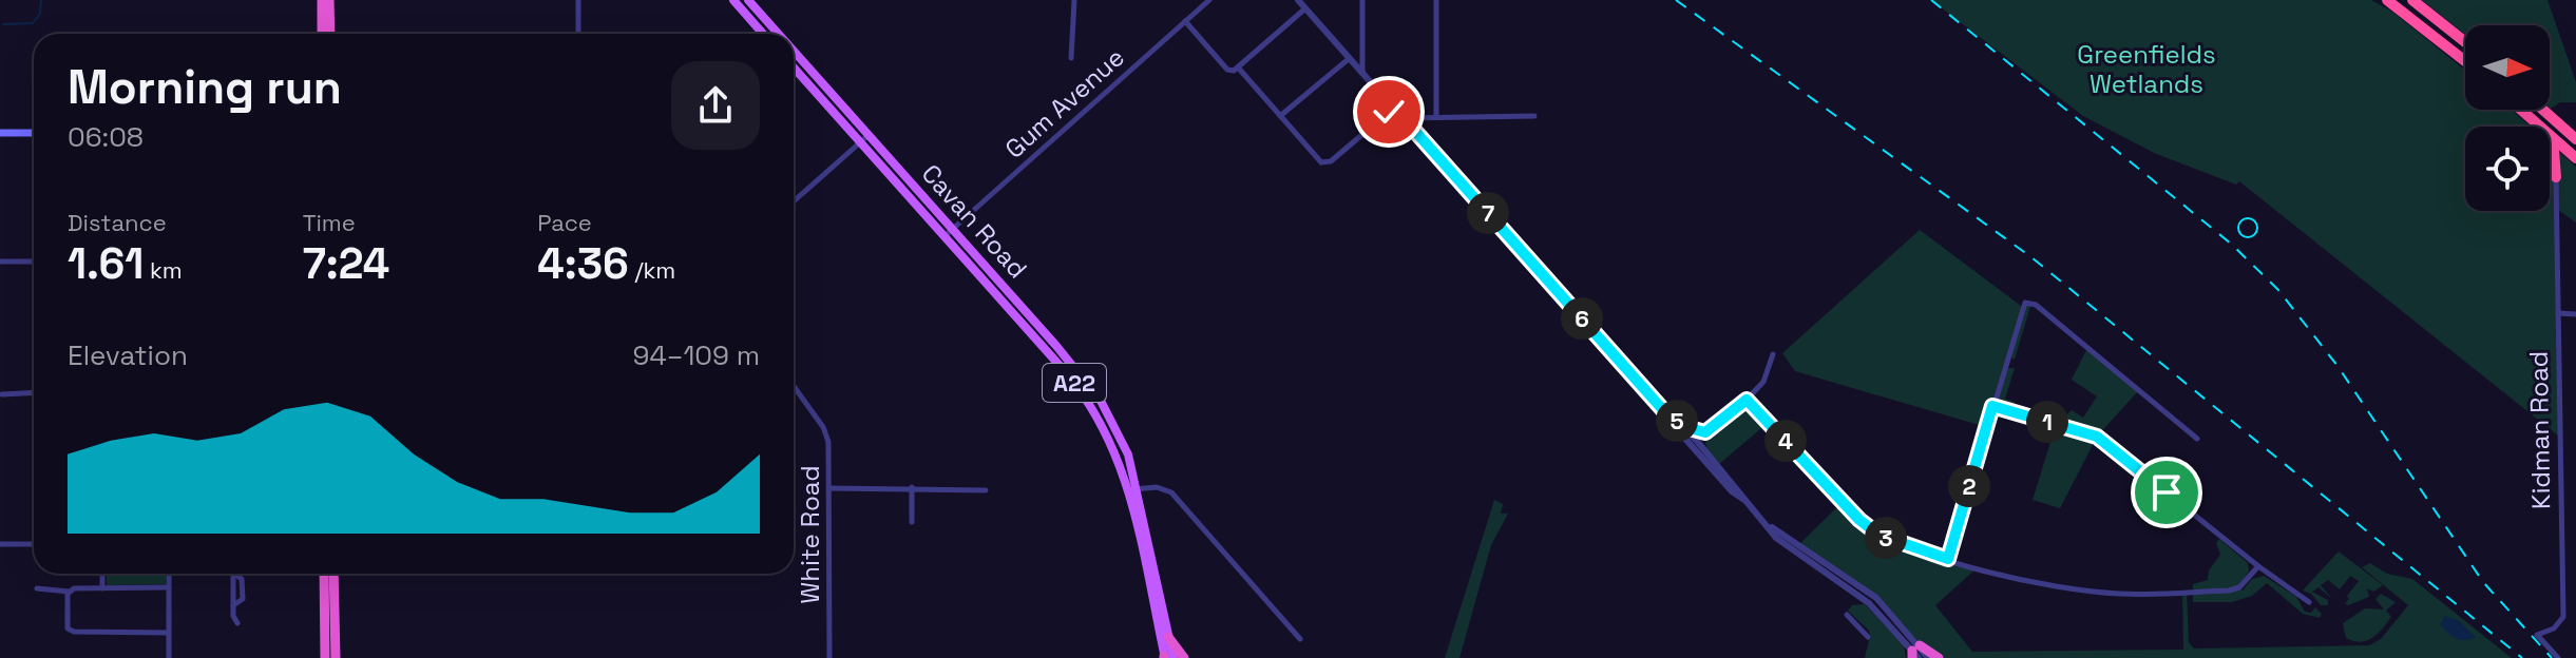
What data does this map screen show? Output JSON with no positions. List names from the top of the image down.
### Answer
{
  "streets": {
    "main road": ["Cavan Road", "A22"],
    "street": ["Gum Avenue", "Kidman Road", "White Road"]
  },
  "crossings": [
    ["Gum Avenue", "Cavan Road"]
  ],
  "parks": ["Greenfields Wetlands"],
  "north": "right",
  "page": {
    "heading": ["Morning run", "06:08"],
    "stats": [
      ["Distance", "1.61 km"],
      ["Time", "7:24"],
      ["Pace", "4:36 /km"]
    ],
    "pins": [
      "7",
      "6",
      "5",
      "1",
      "4",
      "2",
      "3"
    ],
    "chart": ["Elevation", "94–109 m"]
  }
}
